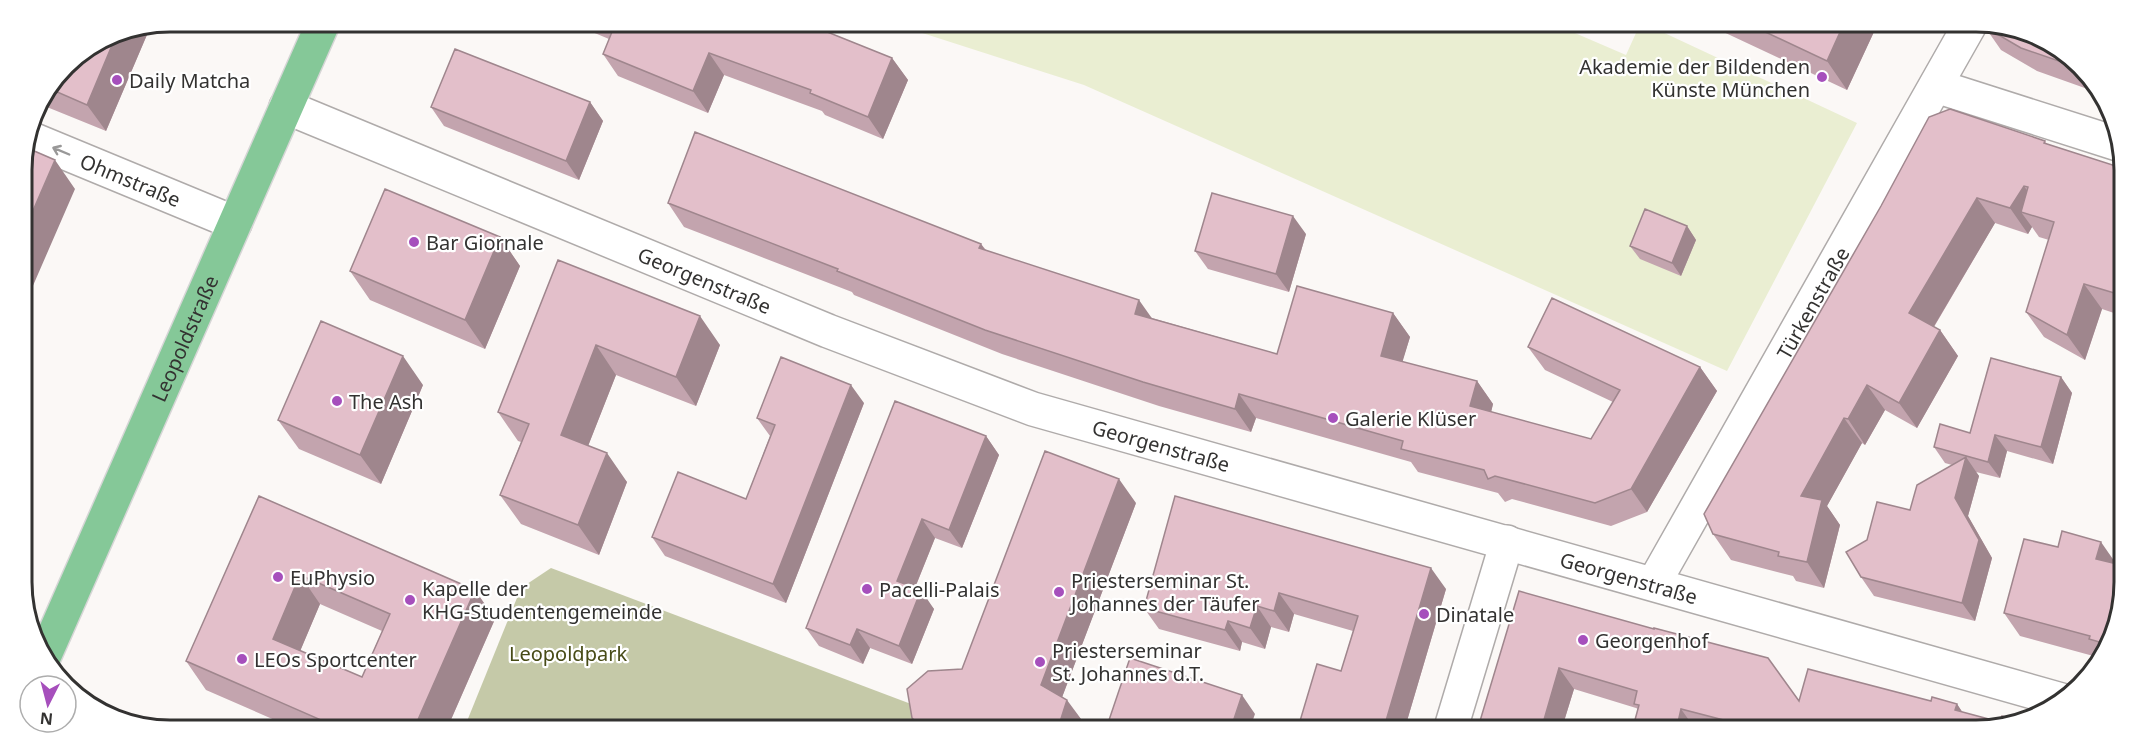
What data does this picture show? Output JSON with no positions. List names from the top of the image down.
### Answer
{
  "streets": {
    "main road": ["Leopoldstraße"],
    "street": ["Ohmstraße", "Georgenstraße", "Türkenstraße"]
  },
  "crossings": [
    ["Ohmstraße", "Leopoldstraße"],
    ["Georgenstraße", "Türkenstraße"],
    ["Georgenstraße", "Leopoldstraße"]
  ],
  "one_way": ["Ohmstraße"],
  "parks": ["Leopoldpark"],
  "places": [
    "Akademie der Bildenden Künste München",
    "Daily Matcha",
    "Bar Giornale",
    "The Ash",
    "Galerie Klüser",
    "EuPhysio",
    "Pacelli-Palais",
    "Priesterseminar St. Johannes der Täufer",
    "Kapelle der KHG-Studentengemeinde",
    "Dinatale",
    "Georgenhof",
    "LEOs Sportcenter",
    "Priesterseminar St. Johannes d.T."
  ],
  "north": "bottom"
}
